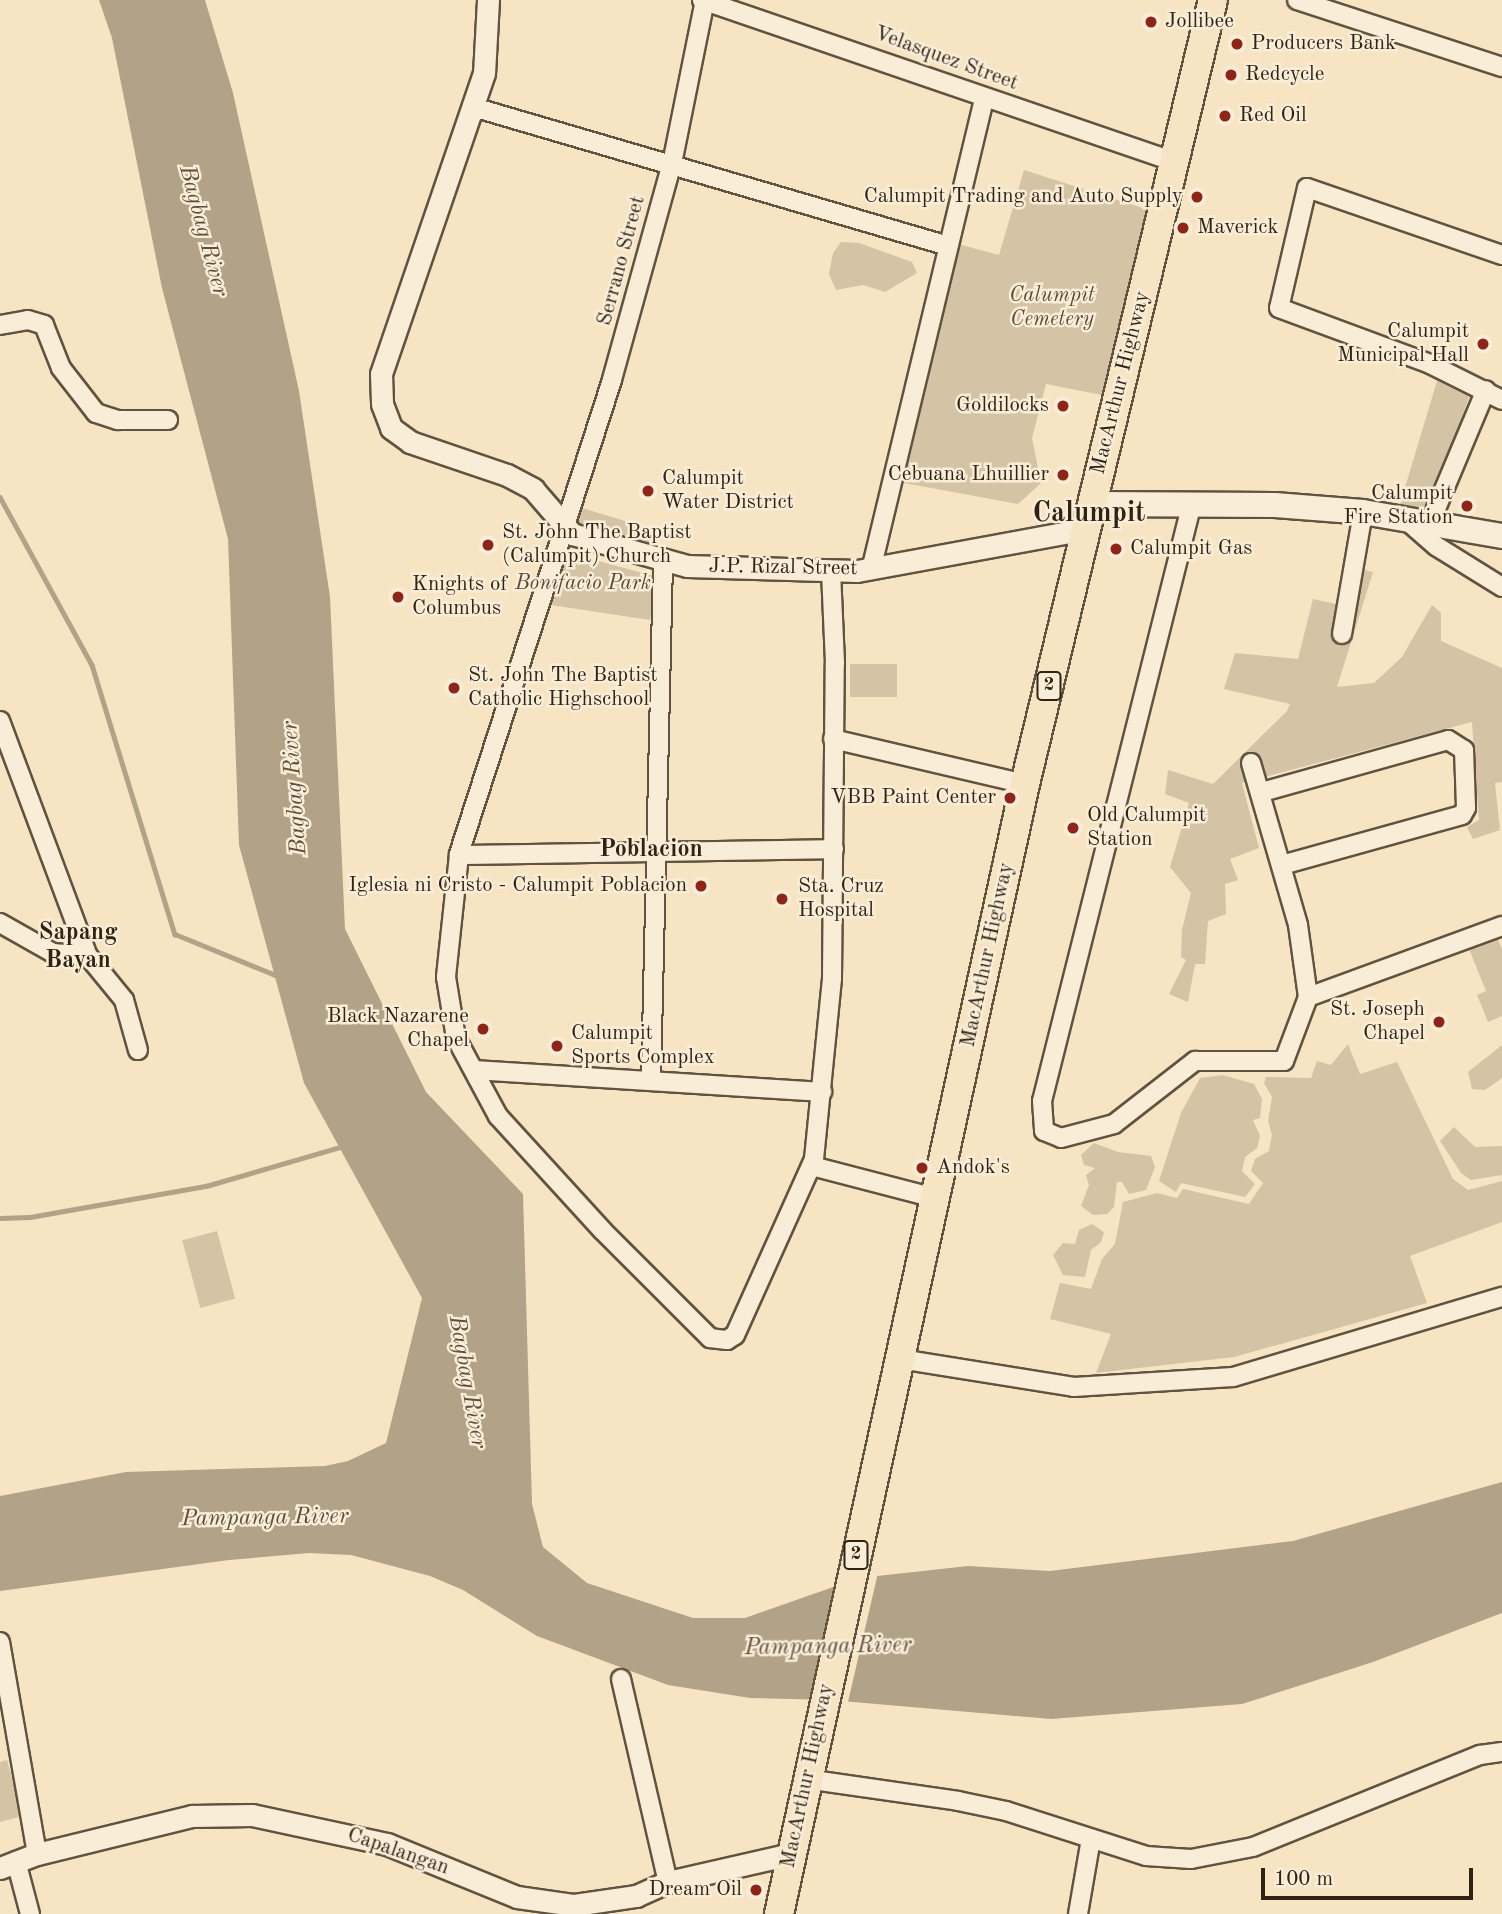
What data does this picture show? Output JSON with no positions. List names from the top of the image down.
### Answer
{
  "streets": {
    "highway": ["MacArthur Highway", "2"],
    "street": [
      "Velasquez Street",
      "Serrano Street",
      "J.P. Rizal Street",
      "Capalangan"
    ]
  },
  "crossings": [
    ["Velasquez Street", "Serrano Street"],
    ["Velasquez Street", "MacArthur Highway"],
    ["Serrano Street", "J.P. Rizal Street"],
    ["MacArthur Highway", "J.P. Rizal Street"],
    ["MacArthur Highway", "Capalangan"]
  ],
  "districts": ["Calumpit", "Poblacion", "Sapang Bayan"],
  "water": ["Bagbag River", "Pampanga River"],
  "parks": ["Calumpit Cemetery", "Bonifacio Park"],
  "places": [
    "Jollibee",
    "Producers Bank",
    "Redcycle",
    "Red Oil",
    "Calumpit Trading and Auto Supply",
    "Maverick",
    "Calumpit Municipal Hall",
    "Goldilocks",
    "Cebuana Lhuillier",
    "Calumpit Water District",
    "Calumpit Fire Station",
    "St. John The Baptist (Calumpit) Church",
    "Calumpit Gas",
    "Knights of Columbus",
    "St. John The Baptist Catholic Highschool",
    "VBB Paint Center",
    "Old Calumpit Station",
    "Iglesia ni Cristo - Calumpit Poblacion",
    "Sta. Cruz Hospital",
    "St. Joseph Chapel",
    "Black Nazarene Chapel",
    "Calumpit Sports Complex",
    "Andok's",
    "Dream Oil"
  ],
  "scale_bar": "100 m"
}
